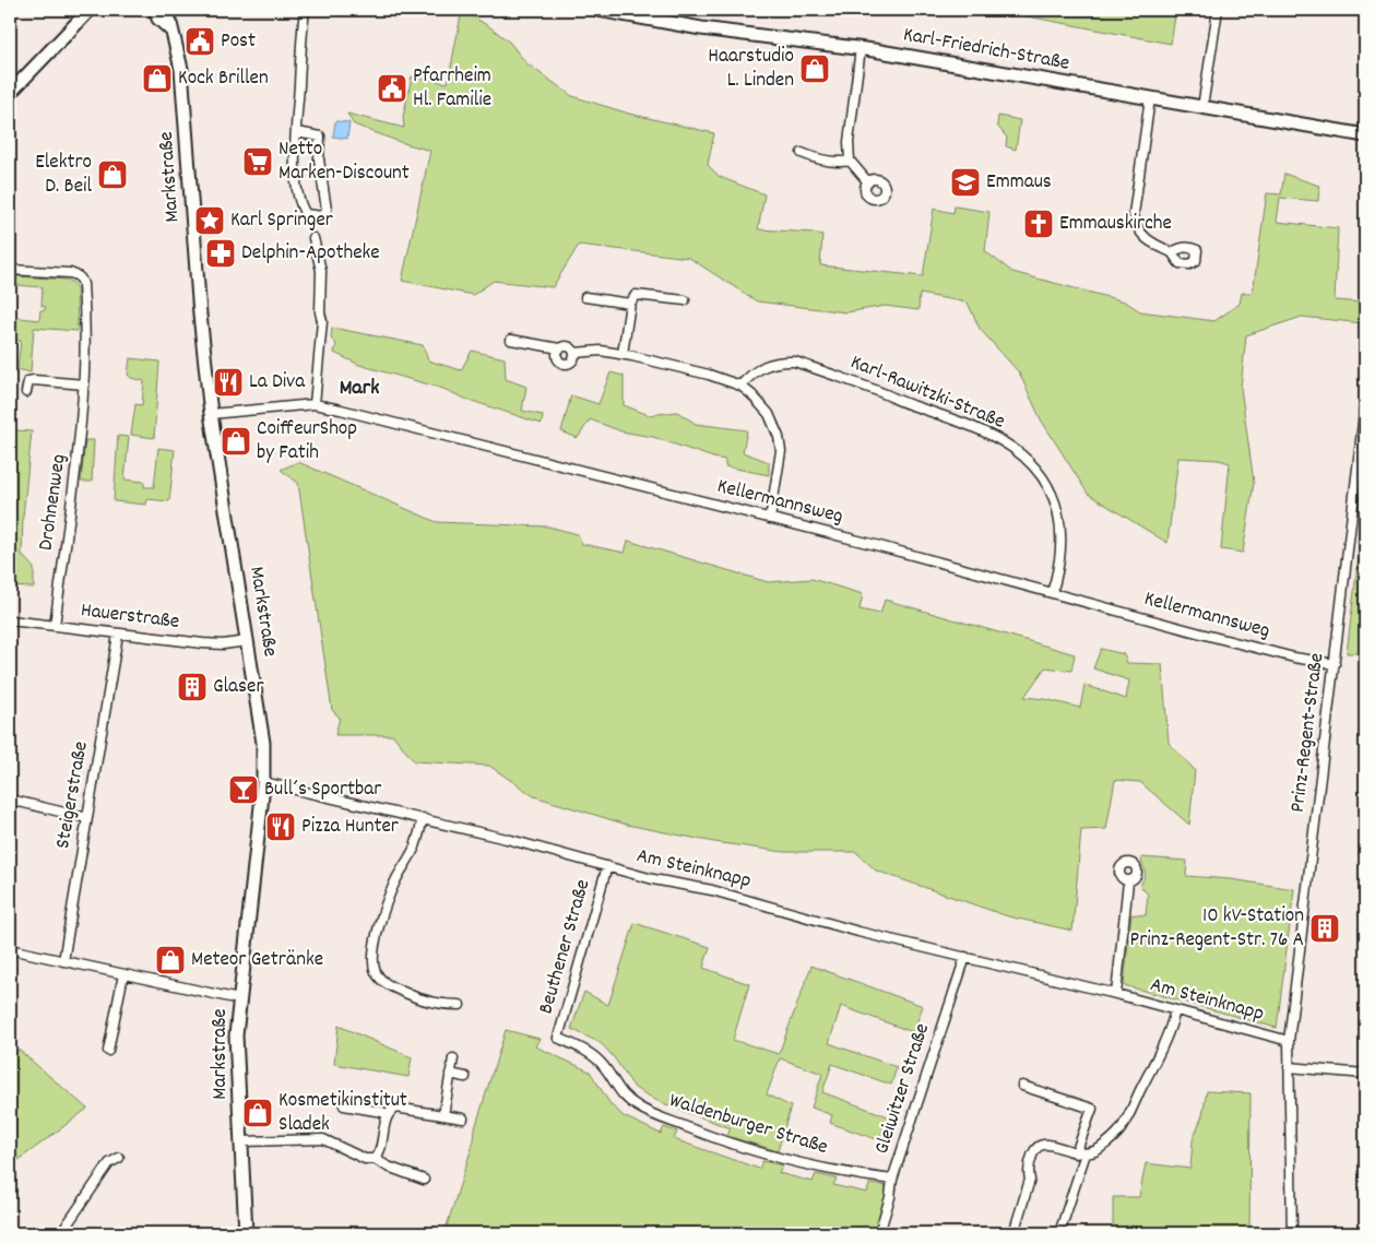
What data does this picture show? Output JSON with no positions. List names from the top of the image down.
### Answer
{
  "streets": {
    "main road": ["Karl-Friedrich-Straße", "Markstraße"],
    "street": [
      "Karl-Rawitzki-Straße",
      "Drohnenweg",
      "Kellermannsweg",
      "Hauerstraße",
      "Prinz-Regent-Straße",
      "Steigerstraße",
      "Am Steinknapp",
      "Beuthener Straße",
      "Gleiwitzer Straße",
      "Waldenburger Straße"
    ]
  },
  "crossings": [
    ["Markstraße", "Kellermannsweg"],
    ["Markstraße", "Hauerstraße"],
    ["Markstraße", "Am Steinknapp"],
    ["Karl-Rawitzki-Straße", "Kellermannsweg"],
    ["Drohnenweg", "Hauerstraße"],
    ["Kellermannsweg", "Prinz-Regent-Straße"],
    ["Hauerstraße", "Steigerstraße"],
    ["Prinz-Regent-Straße", "Am Steinknapp"],
    ["Am Steinknapp", "Beuthener Straße"],
    ["Am Steinknapp", "Gleiwitzer Straße"],
    ["Beuthener Straße", "Waldenburger Straße"],
    ["Gleiwitzer Straße", "Waldenburger Straße"]
  ],
  "districts": ["Mark"],
  "places": {
    "public building": ["Post", "Pfarrheim Hl. Familie"],
    "shop": [
      "Haarstudio L. Linden",
      "Kock Brillen",
      "Elektro D. Beil",
      "CoiffeurShop by Fatih",
      "Meteor Getränke",
      "Kosmetikinstitut Sladek"
    ],
    "supermarket": ["Netto Marken-Discount"],
    "school or university": ["Emmaus"],
    "place": ["Karl Springer"],
    "church": ["Emmauskirche"],
    "pharmacy": ["Delphin-Apotheke"],
    "restaurant": ["La Diva", "Pizza Hunter"],
    "building": ["Glaser", "10 kV-Station Prinz-Regent-Str. 76 A"],
    "bar": ["Bull´s Sportbar"]
  }
}
